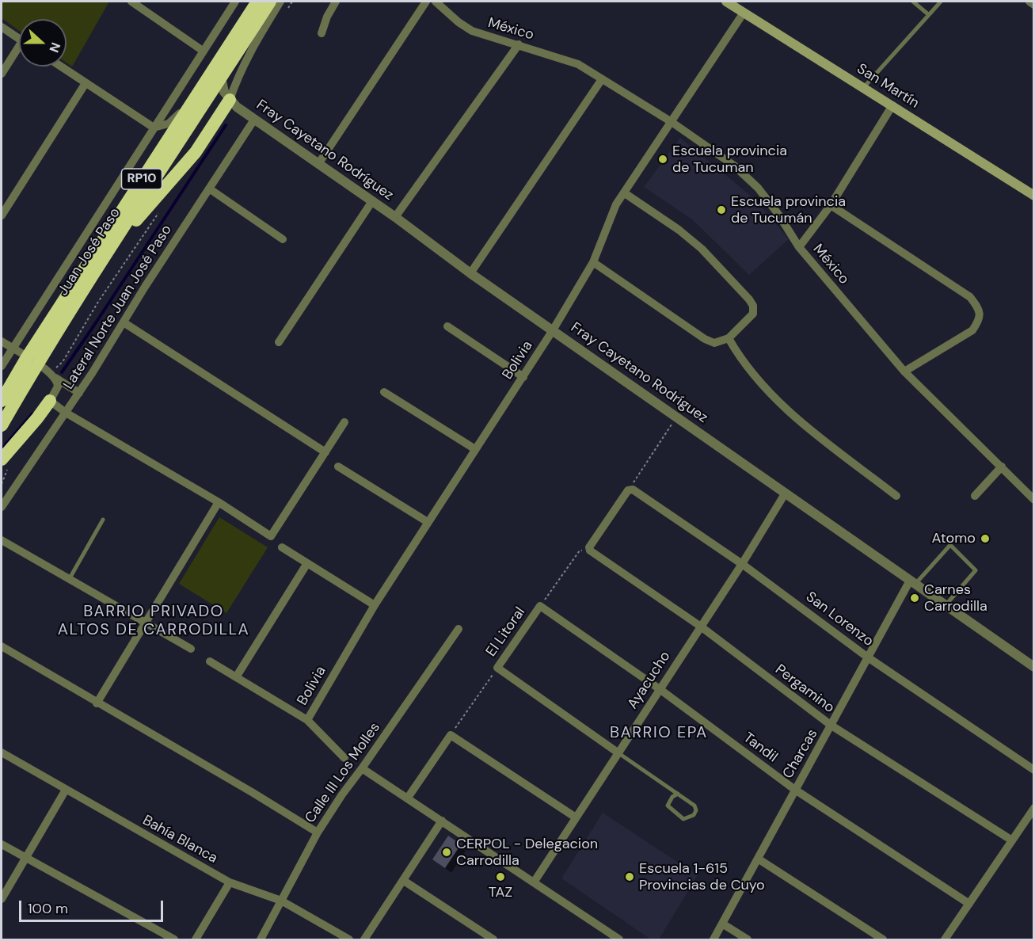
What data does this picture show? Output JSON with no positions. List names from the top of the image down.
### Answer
{
  "streets": {
    "highway": ["RP10", "Juan José Paso"],
    "main road": ["San Martín"],
    "street": [
      "México",
      "Fray Cayetano Rodríguez",
      "Lateral Norte Juan José Paso",
      "Bolivia",
      "San Lorenzo",
      "El Litoral",
      "Ayacucho",
      "Pergamino",
      "Tandil",
      "Charcas",
      "Calle III Los Molles",
      "Bahía Blanca"
    ]
  },
  "crossings": [
    ["México", "Bolivia"],
    ["San Martín", "Bolivia"],
    ["Fray Cayetano Rodríguez", "Lateral Norte Juan José Paso"],
    ["Fray Cayetano Rodríguez", "Bolivia"],
    ["Fray Cayetano Rodríguez", "Ayacucho"],
    ["Fray Cayetano Rodríguez", "Charcas"],
    ["San Lorenzo", "Ayacucho"],
    ["San Lorenzo", "Charcas"],
    ["El Litoral", "Pergamino"],
    ["El Litoral", "Tandil"],
    ["Ayacucho", "Pergamino"],
    ["Ayacucho", "Tandil"],
    ["Pergamino", "Charcas"],
    ["Tandil", "Charcas"],
    ["Calle III Los Molles", "Bahía Blanca"]
  ],
  "districts": ["BARRIO PRIVADO ALTOS DE CARRODILLA", "BARRIO EPA"],
  "places": [
    "Escuela provincia de Tucuman",
    "Escuela provincia de Tucumán",
    "Atomo",
    "Carnes Carrodilla",
    "CERPOL - Delegacion Carrodilla",
    "TAZ",
    "Escuela 1-615 Provincias de Cuyo"
  ],
  "scale_bar": "100 m",
  "north": "right"
}
